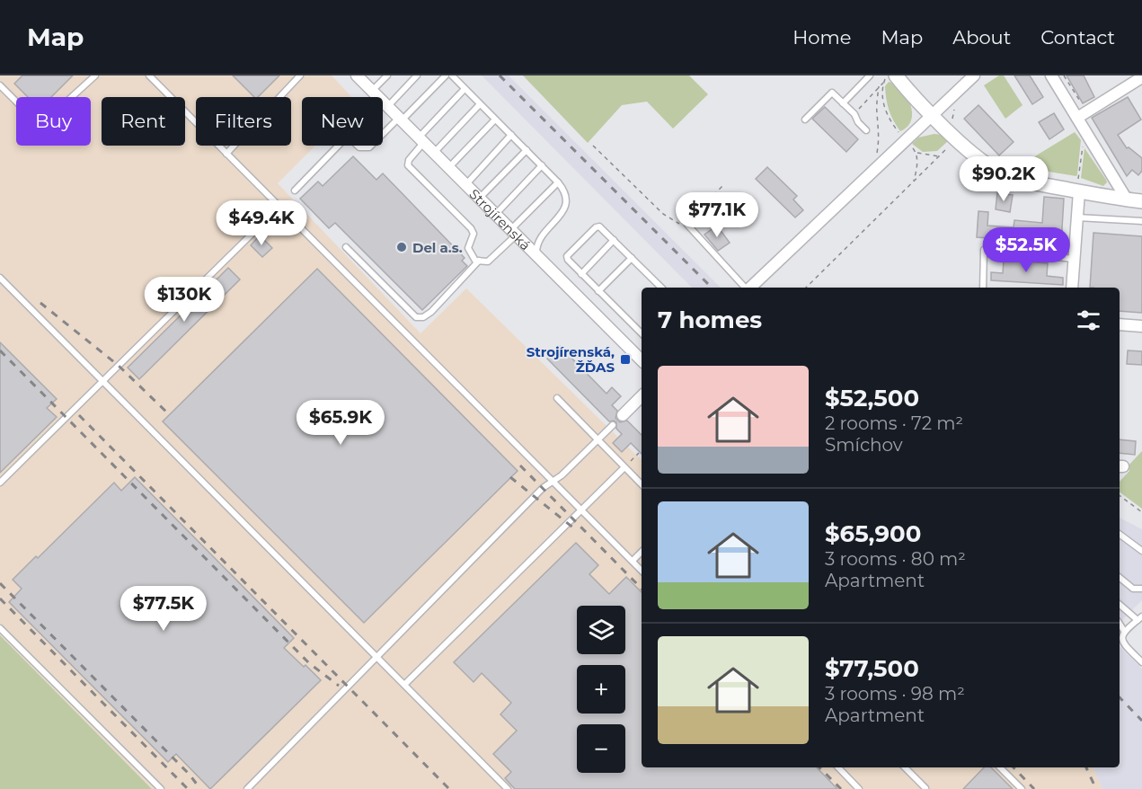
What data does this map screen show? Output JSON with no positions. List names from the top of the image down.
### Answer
{
  "streets": {
    "street": ["Strojírenská"]
  },
  "places": {
    "other": ["Del a.s."],
    "transit": ["Strojírenská, ŽĎAS"]
  },
  "page": {
    "header": "Map",
    "nav": [
      "Home",
      "Map",
      "About",
      "Contact"
    ],
    "chip": [
      "Buy",
      "Rent",
      "Filters",
      "New"
    ],
    "price": [
      "$90.2K",
      "$77.1K",
      "$49.4K",
      "$52.5K",
      "$130K",
      "$65.9K",
      "$77.5K"
    ],
    "heading": "7 homes",
    "list": [
      {
        "name": "$52,500",
        "note": "2 rooms · 72 m² · Smíchov"
      },
      {
        "name": "$65,900",
        "note": "3 rooms · 80 m² · Apartment"
      },
      {
        "name": "$77,500",
        "note": "3 rooms · 98 m² · Apartment"
      }
    ],
    "map_buttons": ["+", "−"]
  }
}
